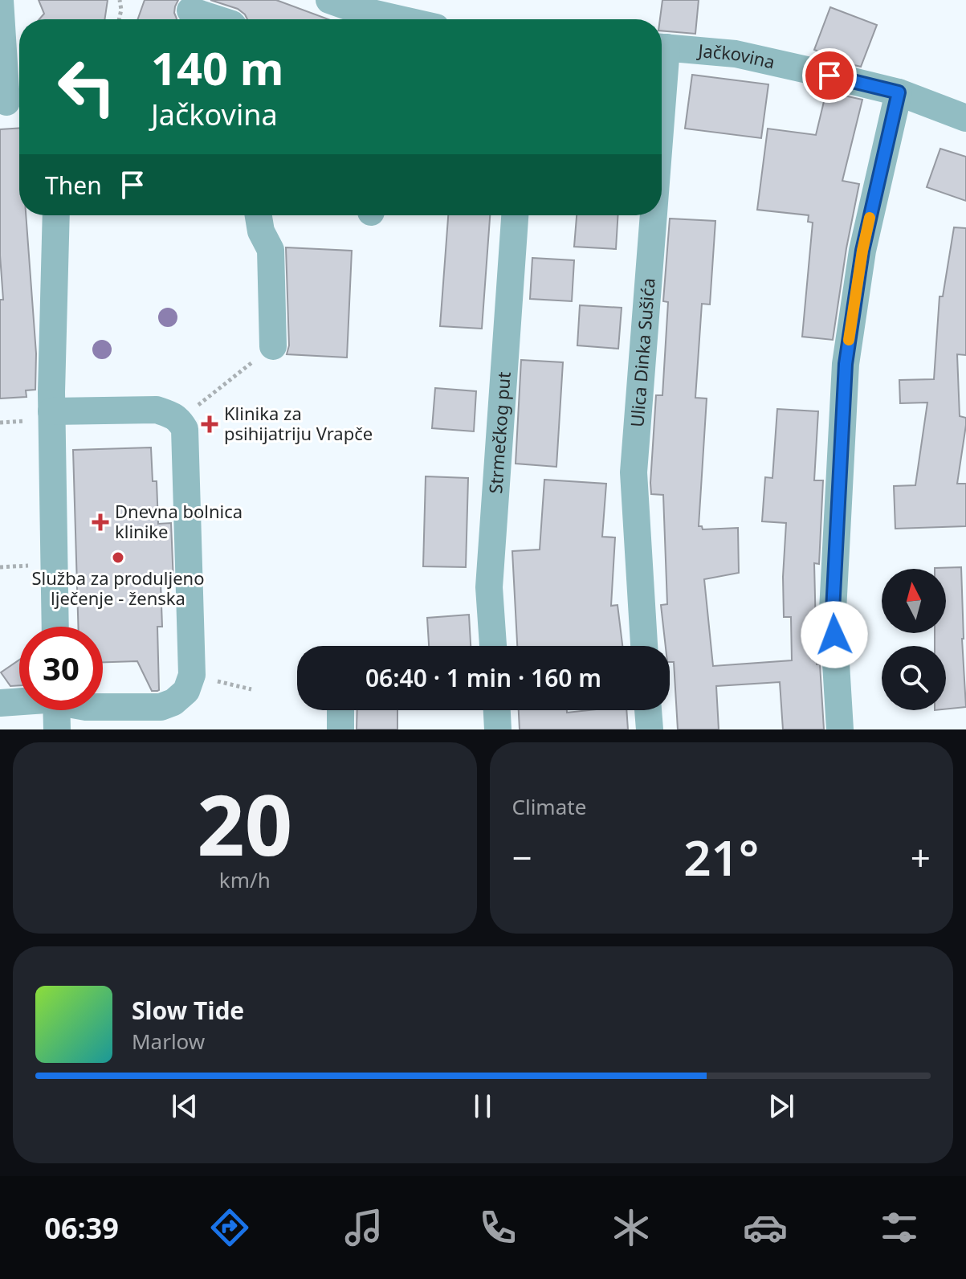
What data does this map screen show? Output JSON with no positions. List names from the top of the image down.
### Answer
{
  "streets": {
    "street": ["Jačkovina", "Ulica Dinka Sušića", "Strmečkog put"]
  },
  "places": {
    "health": ["Klinika za psihijatriju Vrapče", "Dnevna bolnica klinike"],
    "other": ["Služba za produljeno lječenje - ženska"]
  },
  "north": "top",
  "page": {
    "turn": ["140 m", "Jačkovina"],
    "then": "Then",
    "limit": "30",
    "trip": "06:40 · 1 min · 160 m",
    "tile": [
      ["20", "km/h"],
      "Climate"
    ],
    "heat": ["−", "21°", "+"],
    "song": ["Slow Tide", "Marlow"],
    "tabs": "06:39"
  }
}
